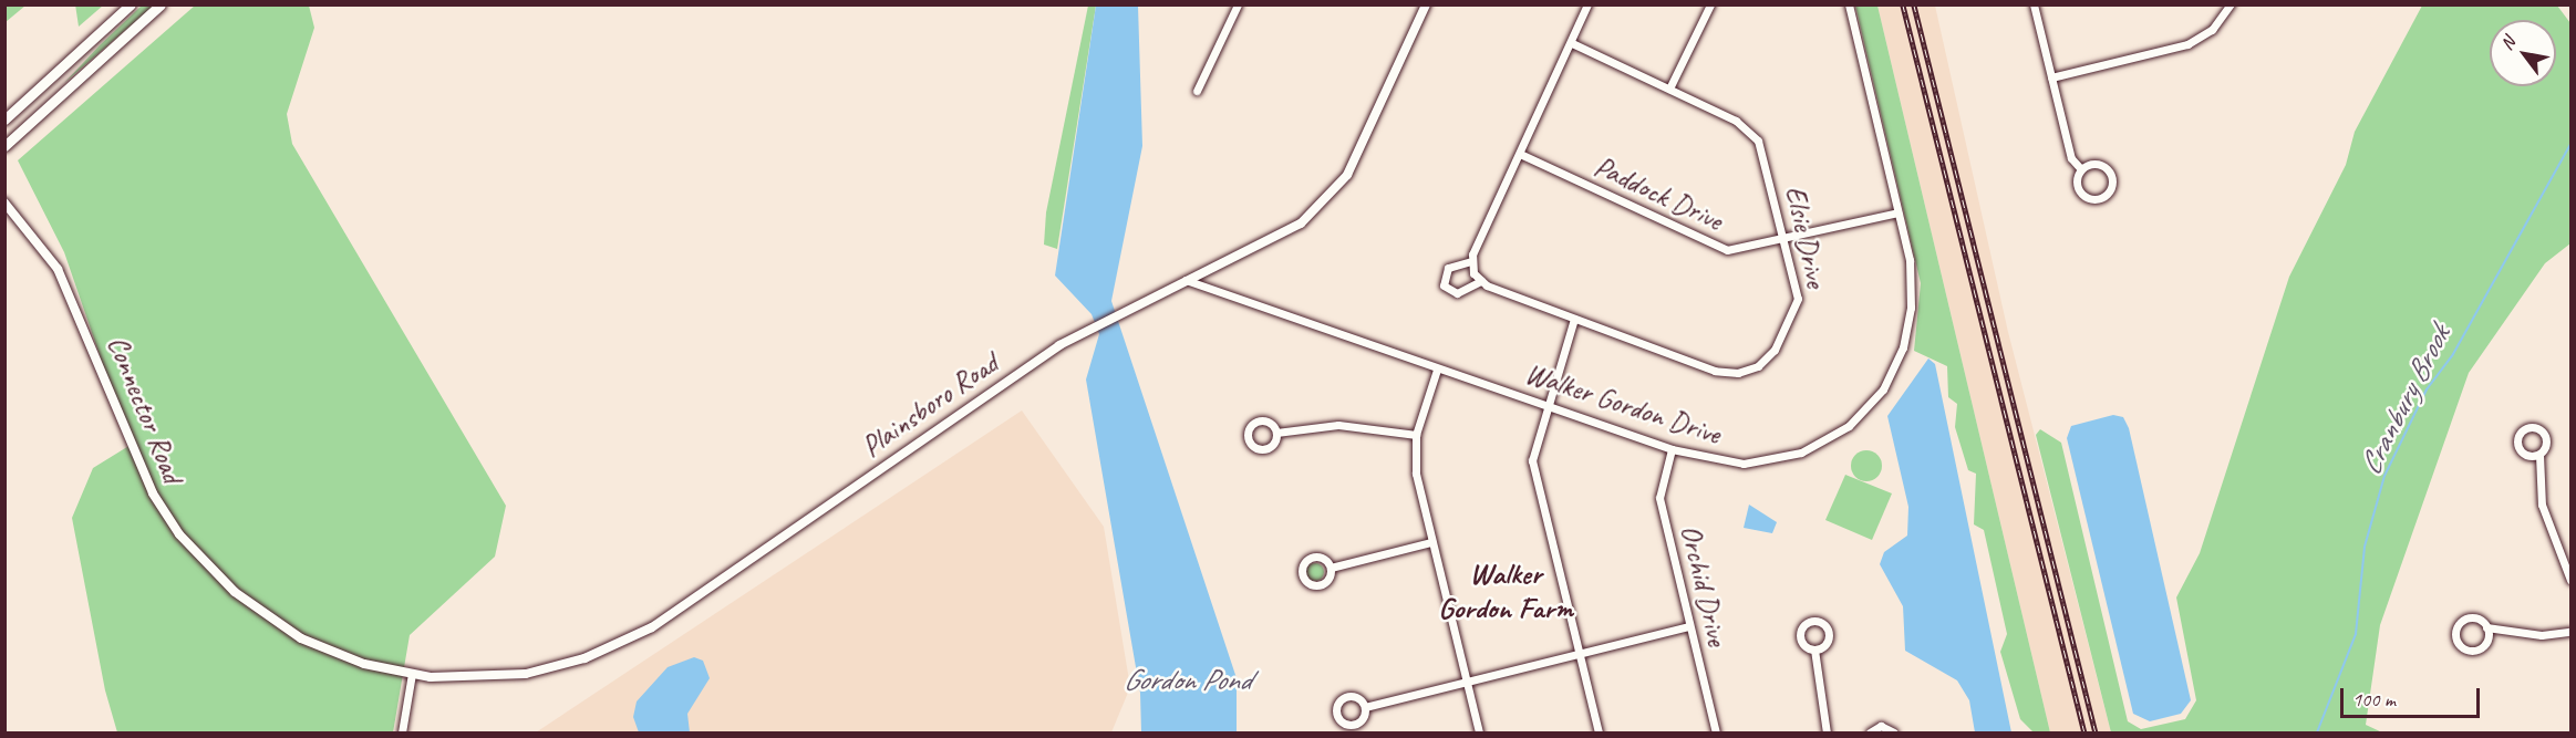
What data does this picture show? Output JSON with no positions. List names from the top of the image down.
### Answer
{
  "streets": {
    "street": [
      "Paddock Drive",
      "Elsie Drive",
      "Walker Gordon Drive",
      "Plainsboro Road",
      "Connector Road",
      "Orchid Drive"
    ]
  },
  "crossings": [
    ["Paddock Drive", "Elsie Drive"],
    ["Paddock Drive", "Walker Gordon Drive"],
    ["Walker Gordon Drive", "Plainsboro Road"],
    ["Walker Gordon Drive", "Orchid Drive"],
    ["Plainsboro Road", "Connector Road"]
  ],
  "districts": ["Walker Gordon Farm"],
  "water": ["Cranbury Brook", "Gordon Pond"],
  "scale_bar": "100 m",
  "north": "top left"
}
